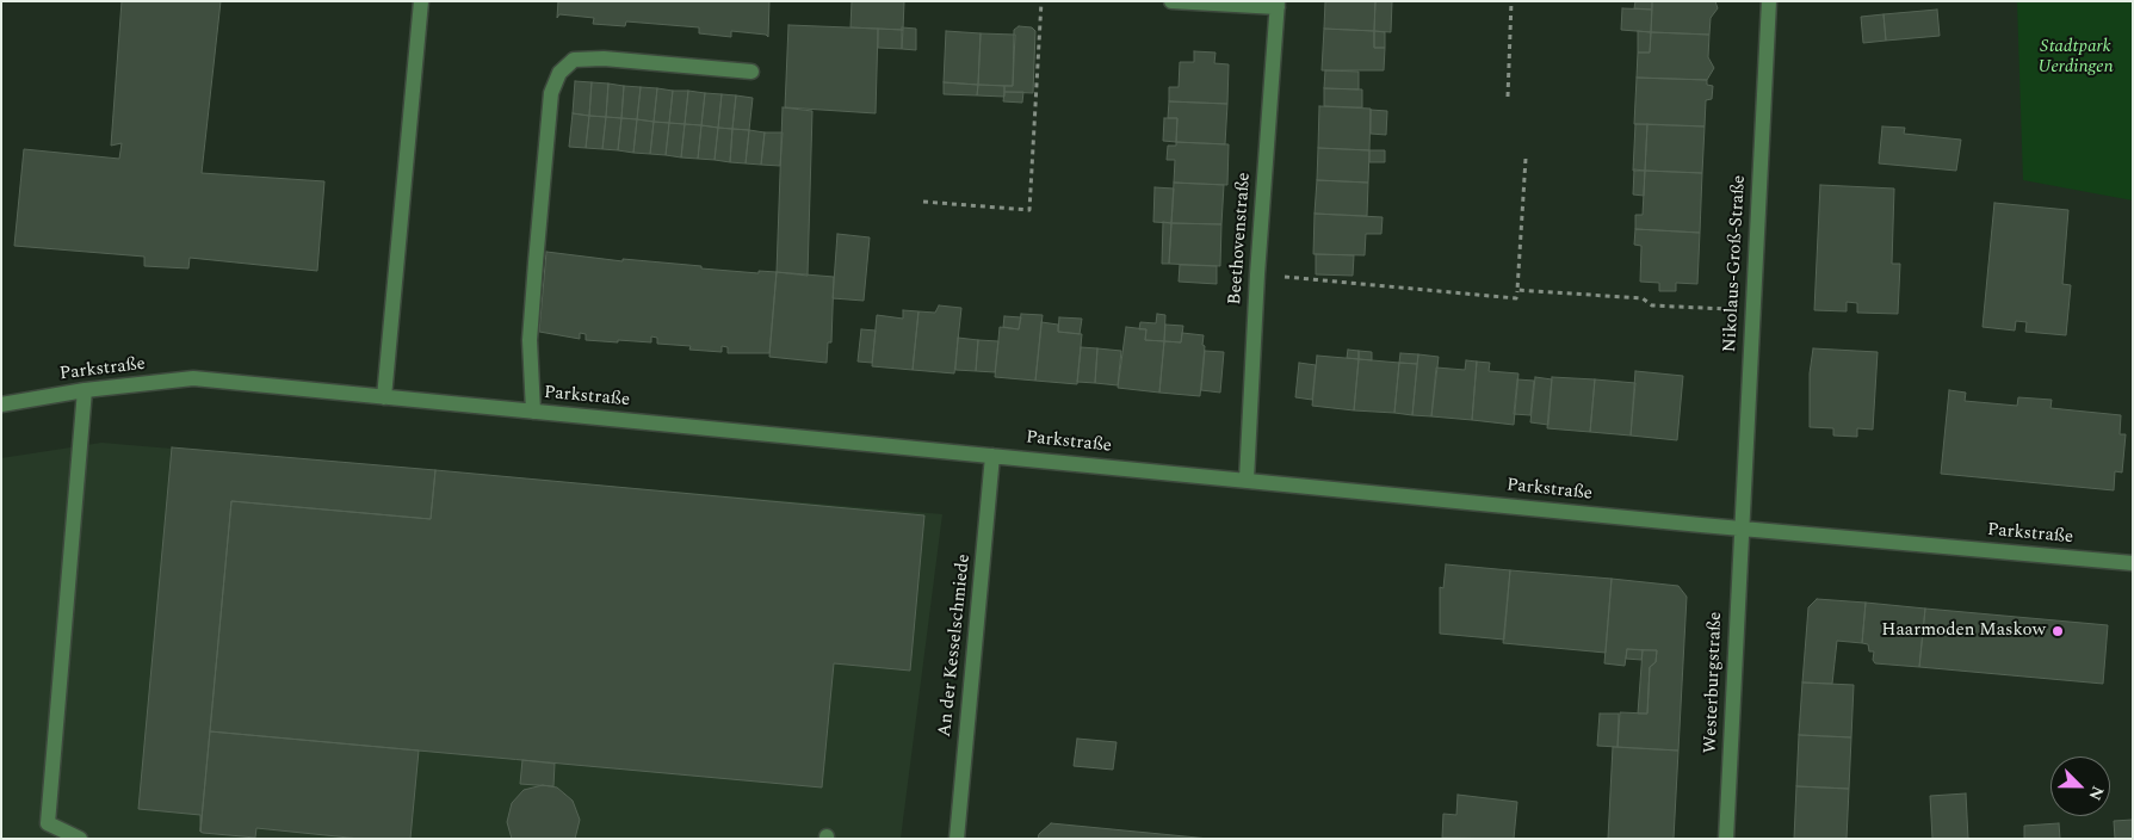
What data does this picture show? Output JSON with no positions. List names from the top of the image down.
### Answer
{
  "streets": {
    "street": [
      "Beethovenstraße",
      "Nikolaus-Groß-Straße",
      "Parkstraße",
      "An der Kesselschmiede",
      "Westerburgstraße"
    ]
  },
  "crossings": [
    ["Beethovenstraße", "Parkstraße"],
    ["Nikolaus-Groß-Straße", "Parkstraße"],
    ["Nikolaus-Groß-Straße", "Westerburgstraße"],
    ["Parkstraße", "An der Kesselschmiede"],
    ["Parkstraße", "Westerburgstraße"]
  ],
  "parks": ["Stadtpark Uerdingen"],
  "places": ["Haarmoden Maskow"],
  "north": "bottom right"
}
